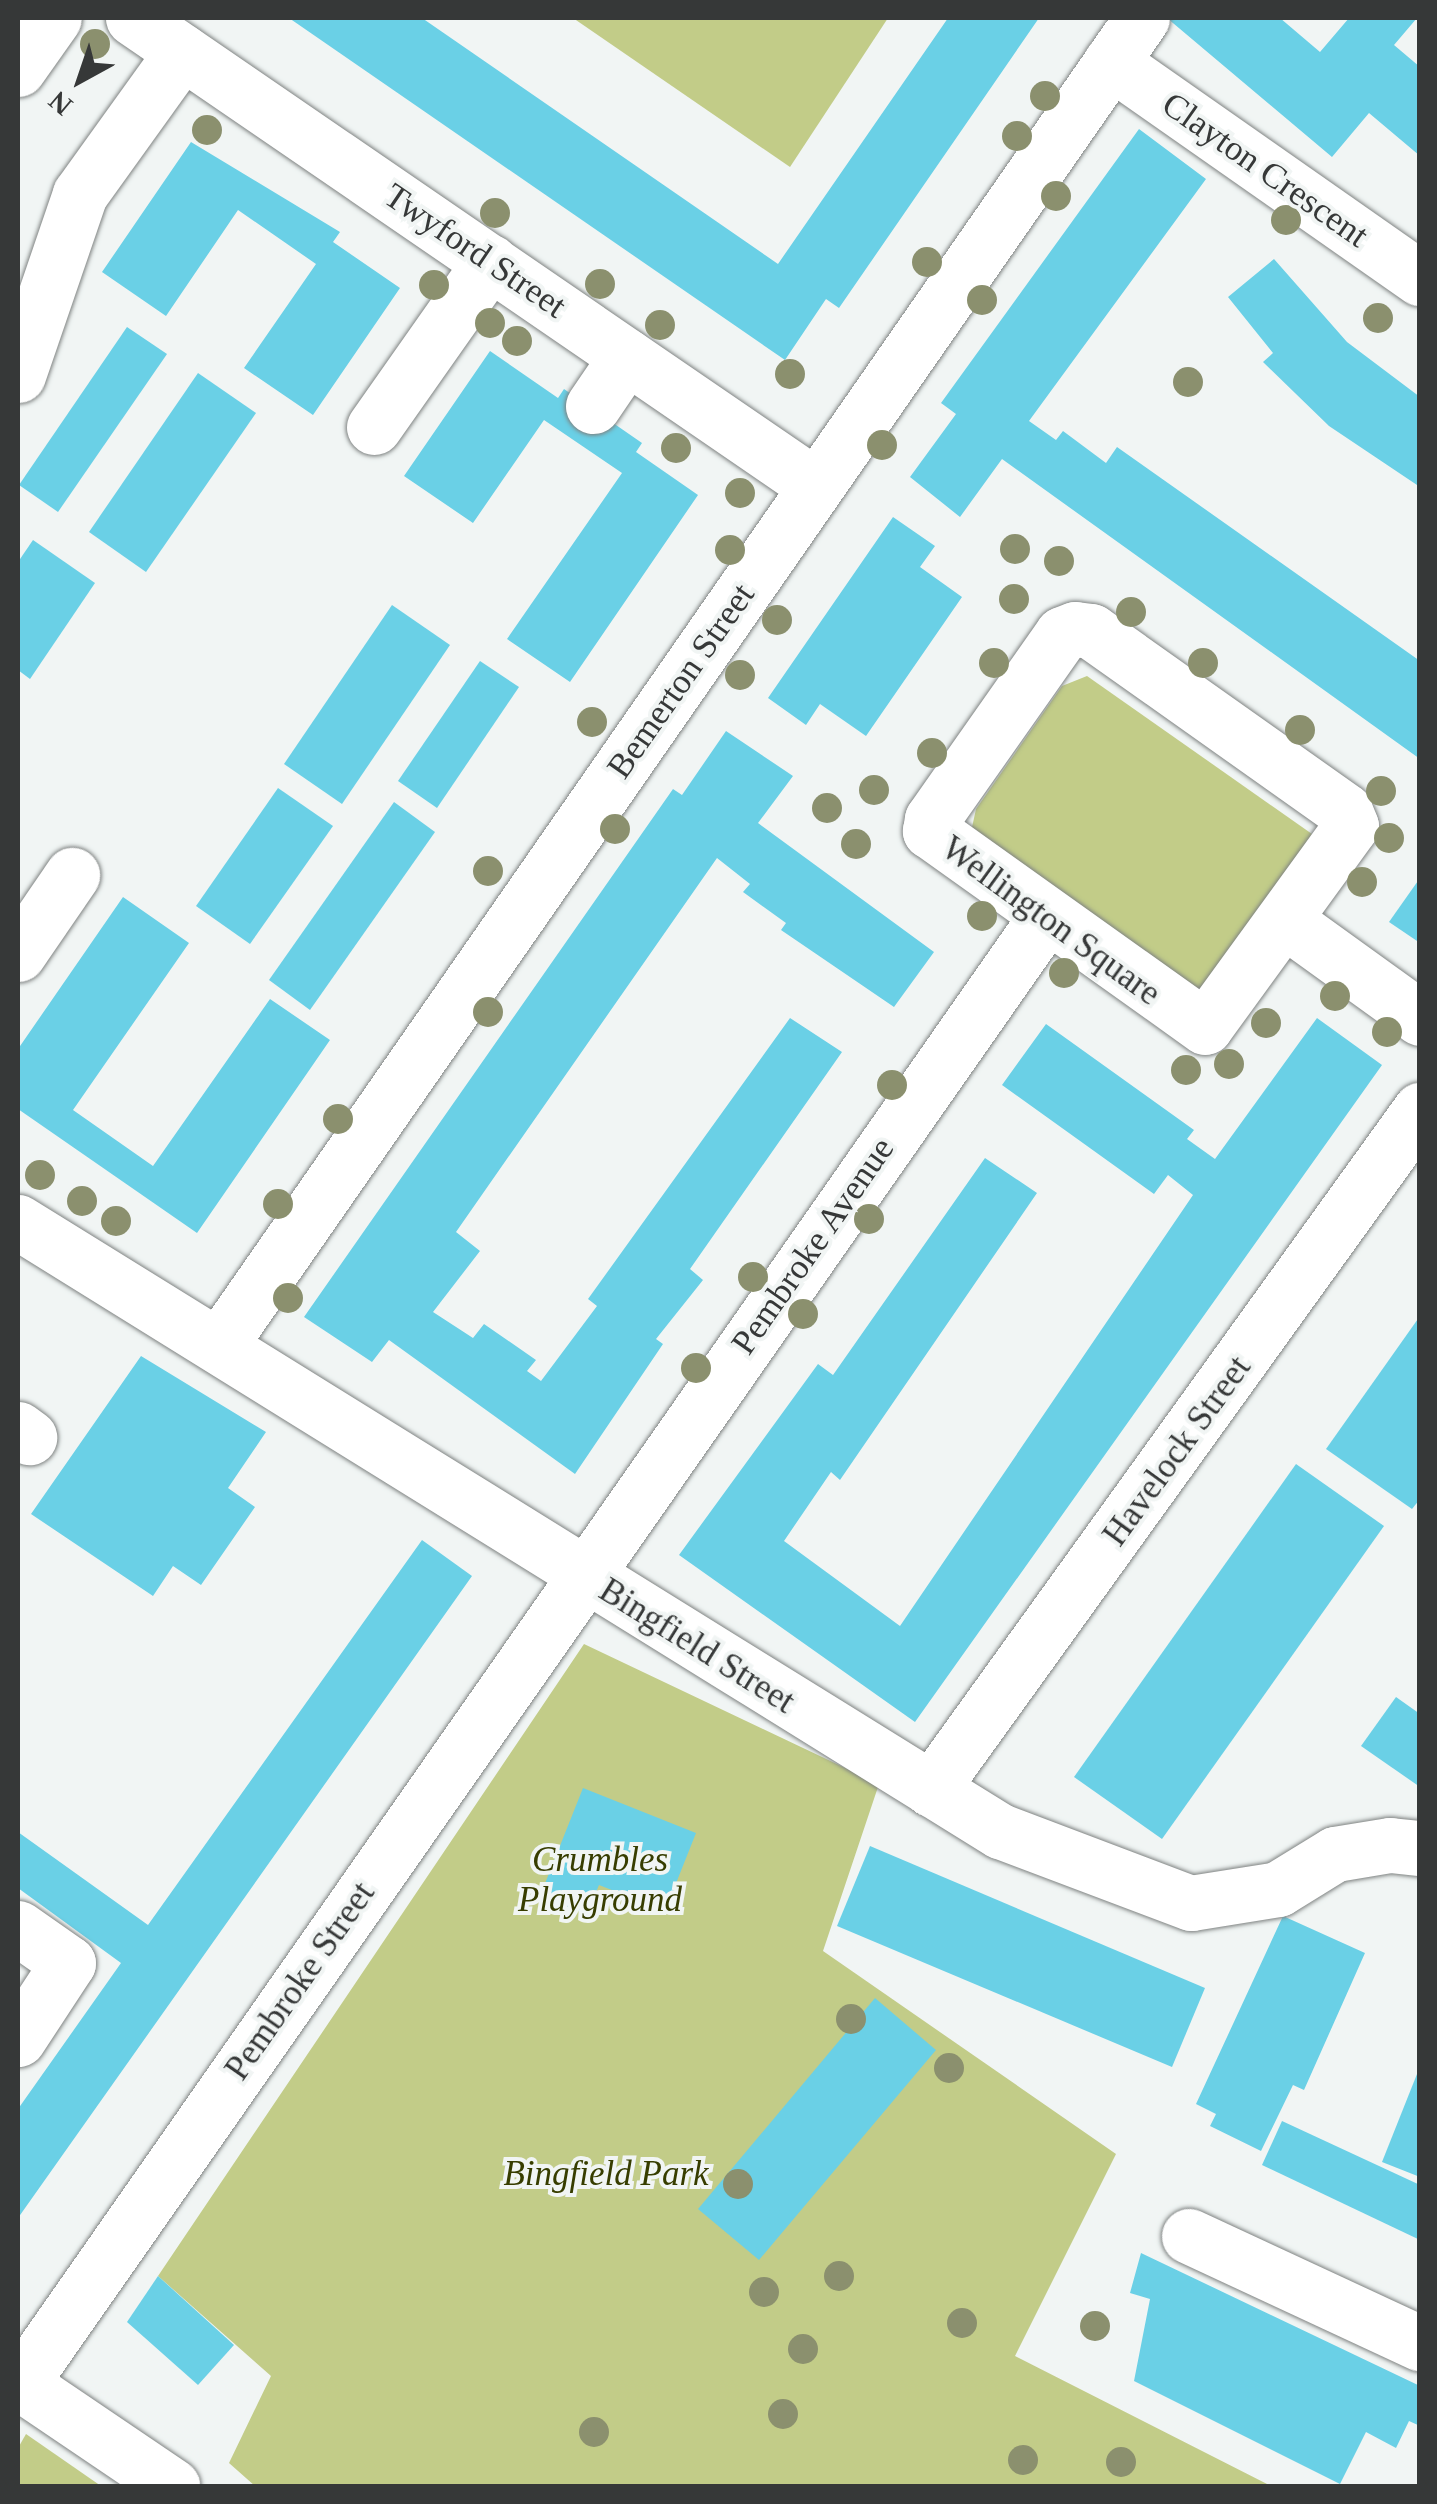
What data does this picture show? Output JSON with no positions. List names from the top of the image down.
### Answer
{
  "streets": {
    "street": [
      "Clayton Crescent",
      "Twyford Street",
      "Bemerton Street",
      "Wellington Square",
      "Pembroke Avenue",
      "Havelock Street",
      "Bingfield Street",
      "Pembroke Street"
    ]
  },
  "crossings": [
    ["Clayton Crescent", "Bemerton Street"],
    ["Twyford Street", "Bemerton Street"],
    ["Bemerton Street", "Bingfield Street"],
    ["Wellington Square", "Pembroke Avenue"],
    ["Pembroke Avenue", "Bingfield Street"],
    ["Pembroke Avenue", "Pembroke Street"],
    ["Havelock Street", "Bingfield Street"],
    ["Bingfield Street", "Pembroke Street"]
  ],
  "parks": ["Crumbles Playground", "Bingfield Park"],
  "north": "bottom left"
}
